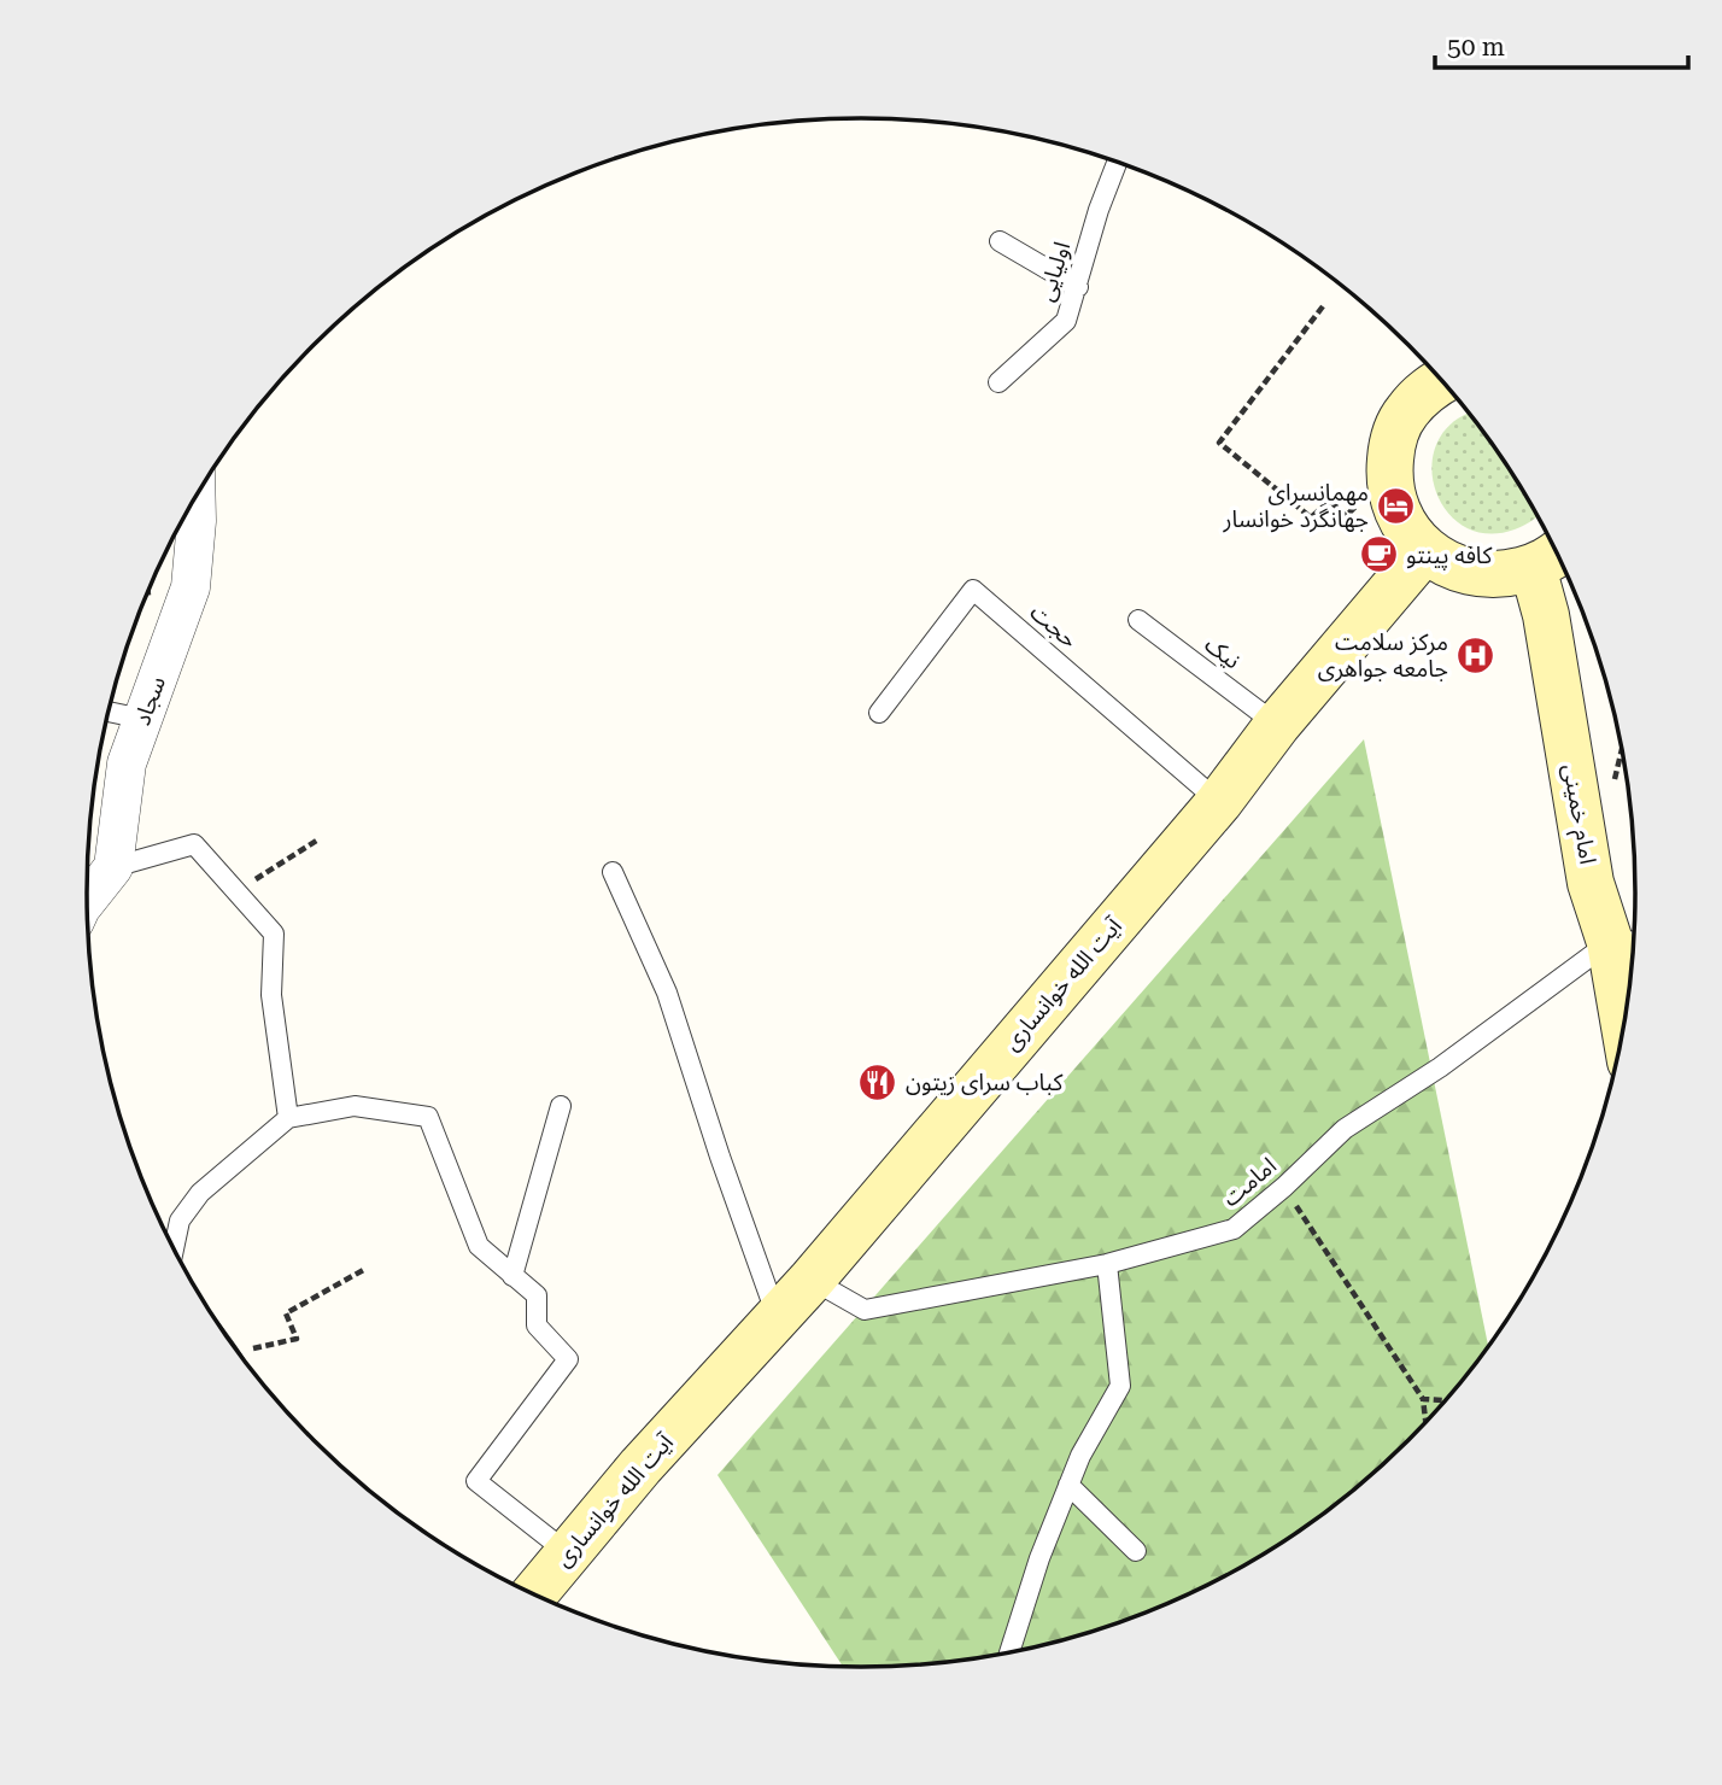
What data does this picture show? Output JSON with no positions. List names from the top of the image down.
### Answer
{
  "streets": {
    "main road": ["امام خمینی", "آیت الله خوانساری"],
    "street": ["سجاد"],
    "lane": [
      "اولیایی",
      "حجت",
      "نیک",
      "امامت"
    ]
  },
  "crossings": [
    ["حجت", "آیت الله خوانساری"],
    ["نیک", "آیت الله خوانساری"],
    ["امام خمینی", "امامت"],
    ["آیت الله خوانساری", "امامت"]
  ],
  "places": {
    "hotel": ["مهمانسرای جهانگرد خوانسار"],
    "cafe": ["کافه پینتو"],
    "hospital": ["مرکز سلامت جامعه جواهری"],
    "restaurant": ["کباب سرای زیتون"]
  },
  "scale_bar": "50 m"
}
